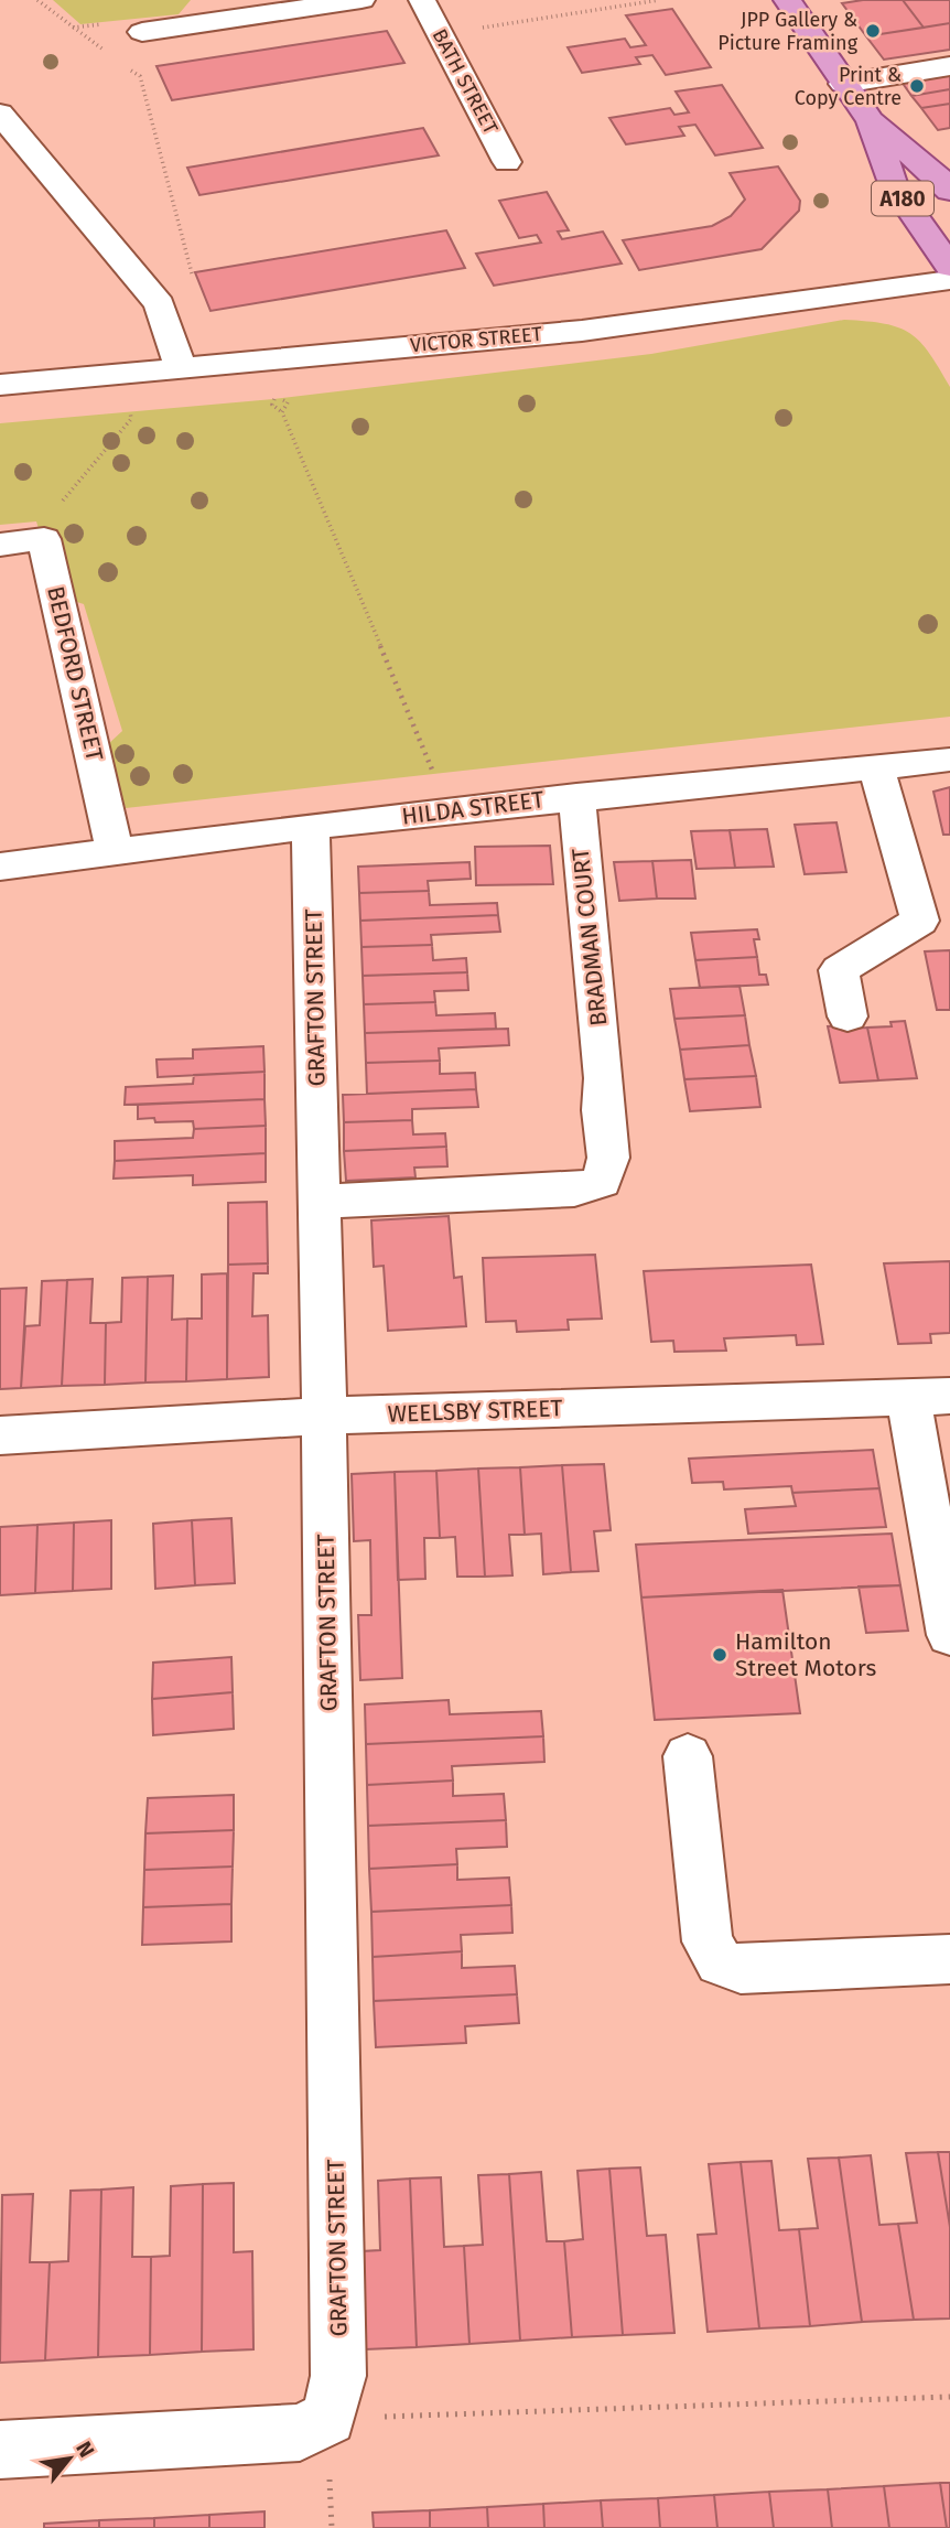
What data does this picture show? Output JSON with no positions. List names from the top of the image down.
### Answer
{
  "streets": {
    "main road": ["A180"],
    "street": [
      "BATH STREET",
      "VICTOR STREET",
      "BEDFORD STREET",
      "HILDA STREET",
      "BRADMAN COURT",
      "GRAFTON STREET",
      "WEELSBY STREET"
    ]
  },
  "crossings": [
    ["BEDFORD STREET", "HILDA STREET"],
    ["HILDA STREET", "BRADMAN COURT"],
    ["HILDA STREET", "GRAFTON STREET"],
    ["BRADMAN COURT", "GRAFTON STREET"],
    ["GRAFTON STREET", "WEELSBY STREET"]
  ],
  "places": ["JPP Gallery & Picture Framing", "Print & Copy Centre", "Hamilton Street Motors"],
  "north": "top right"
}
